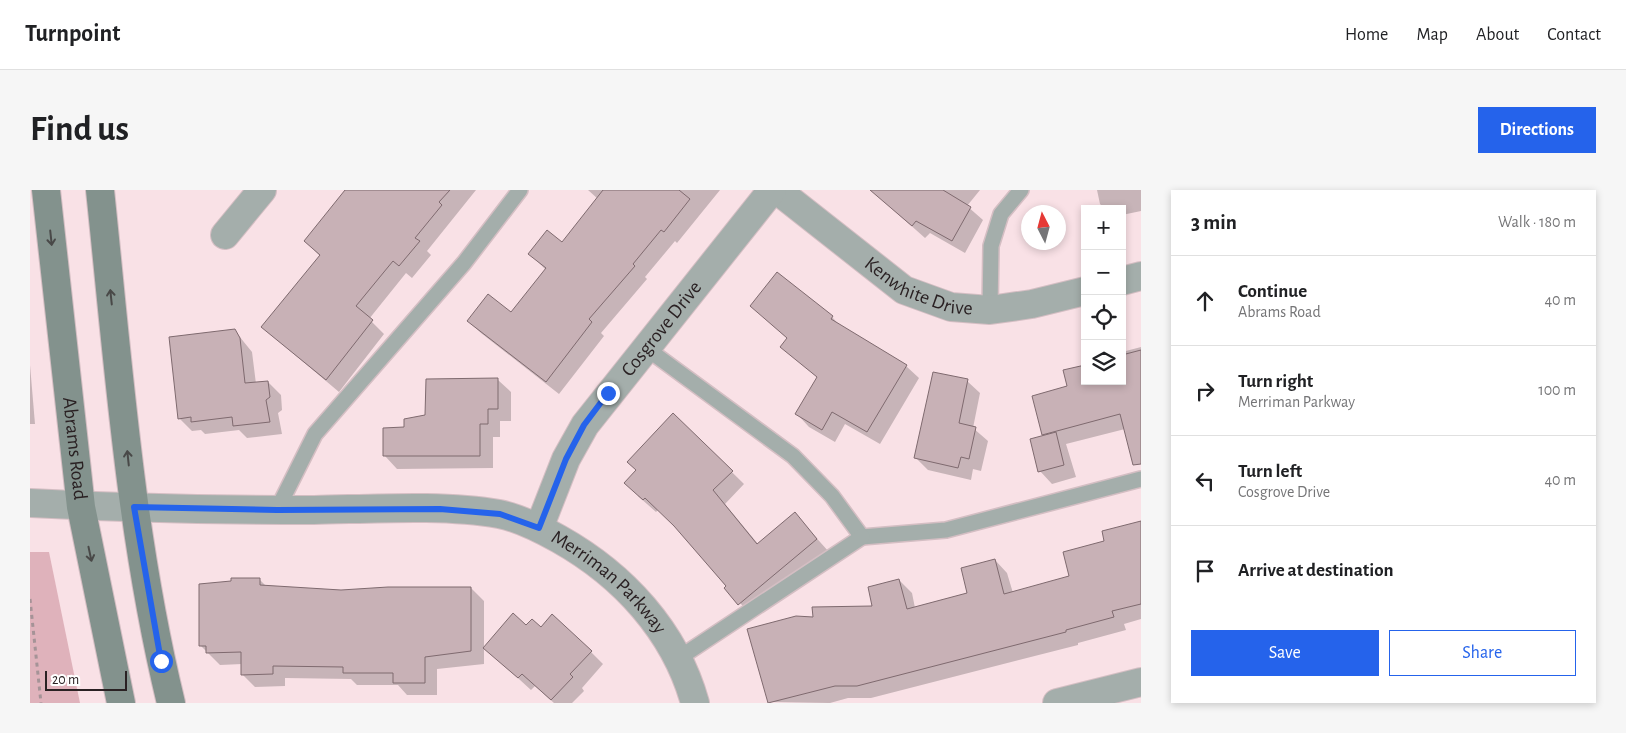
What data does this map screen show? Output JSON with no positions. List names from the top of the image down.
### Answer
{
  "streets": {
    "main road": ["Abrams Road"],
    "street": ["Kenwhite Drive", "Cosgrove Drive", "Merriman Parkway"]
  },
  "crossings": [
    ["Cosgrove Drive", "Merriman Parkway"],
    ["Abrams Road", "Merriman Parkway"]
  ],
  "scale_bar": "20 m",
  "north": "top",
  "page": {
    "header": "Turnpoint",
    "nav": [
      "Home",
      "Map",
      "About",
      "Contact"
    ],
    "buttons": [
      "Directions",
      ["Save", "Share"]
    ],
    "title": "Find us",
    "heading": ["3 min", "Walk · 180 m"],
    "map_buttons": ["+", "−"],
    "list": [
      ["Continue", "Abrams Road", "40 m"],
      ["Turn right", "Merriman Parkway", "100 m"],
      ["Turn left", "Cosgrove Drive", "40 m"],
      "Arrive at destination"
    ],
    "scale": "20 m"
  }
}
